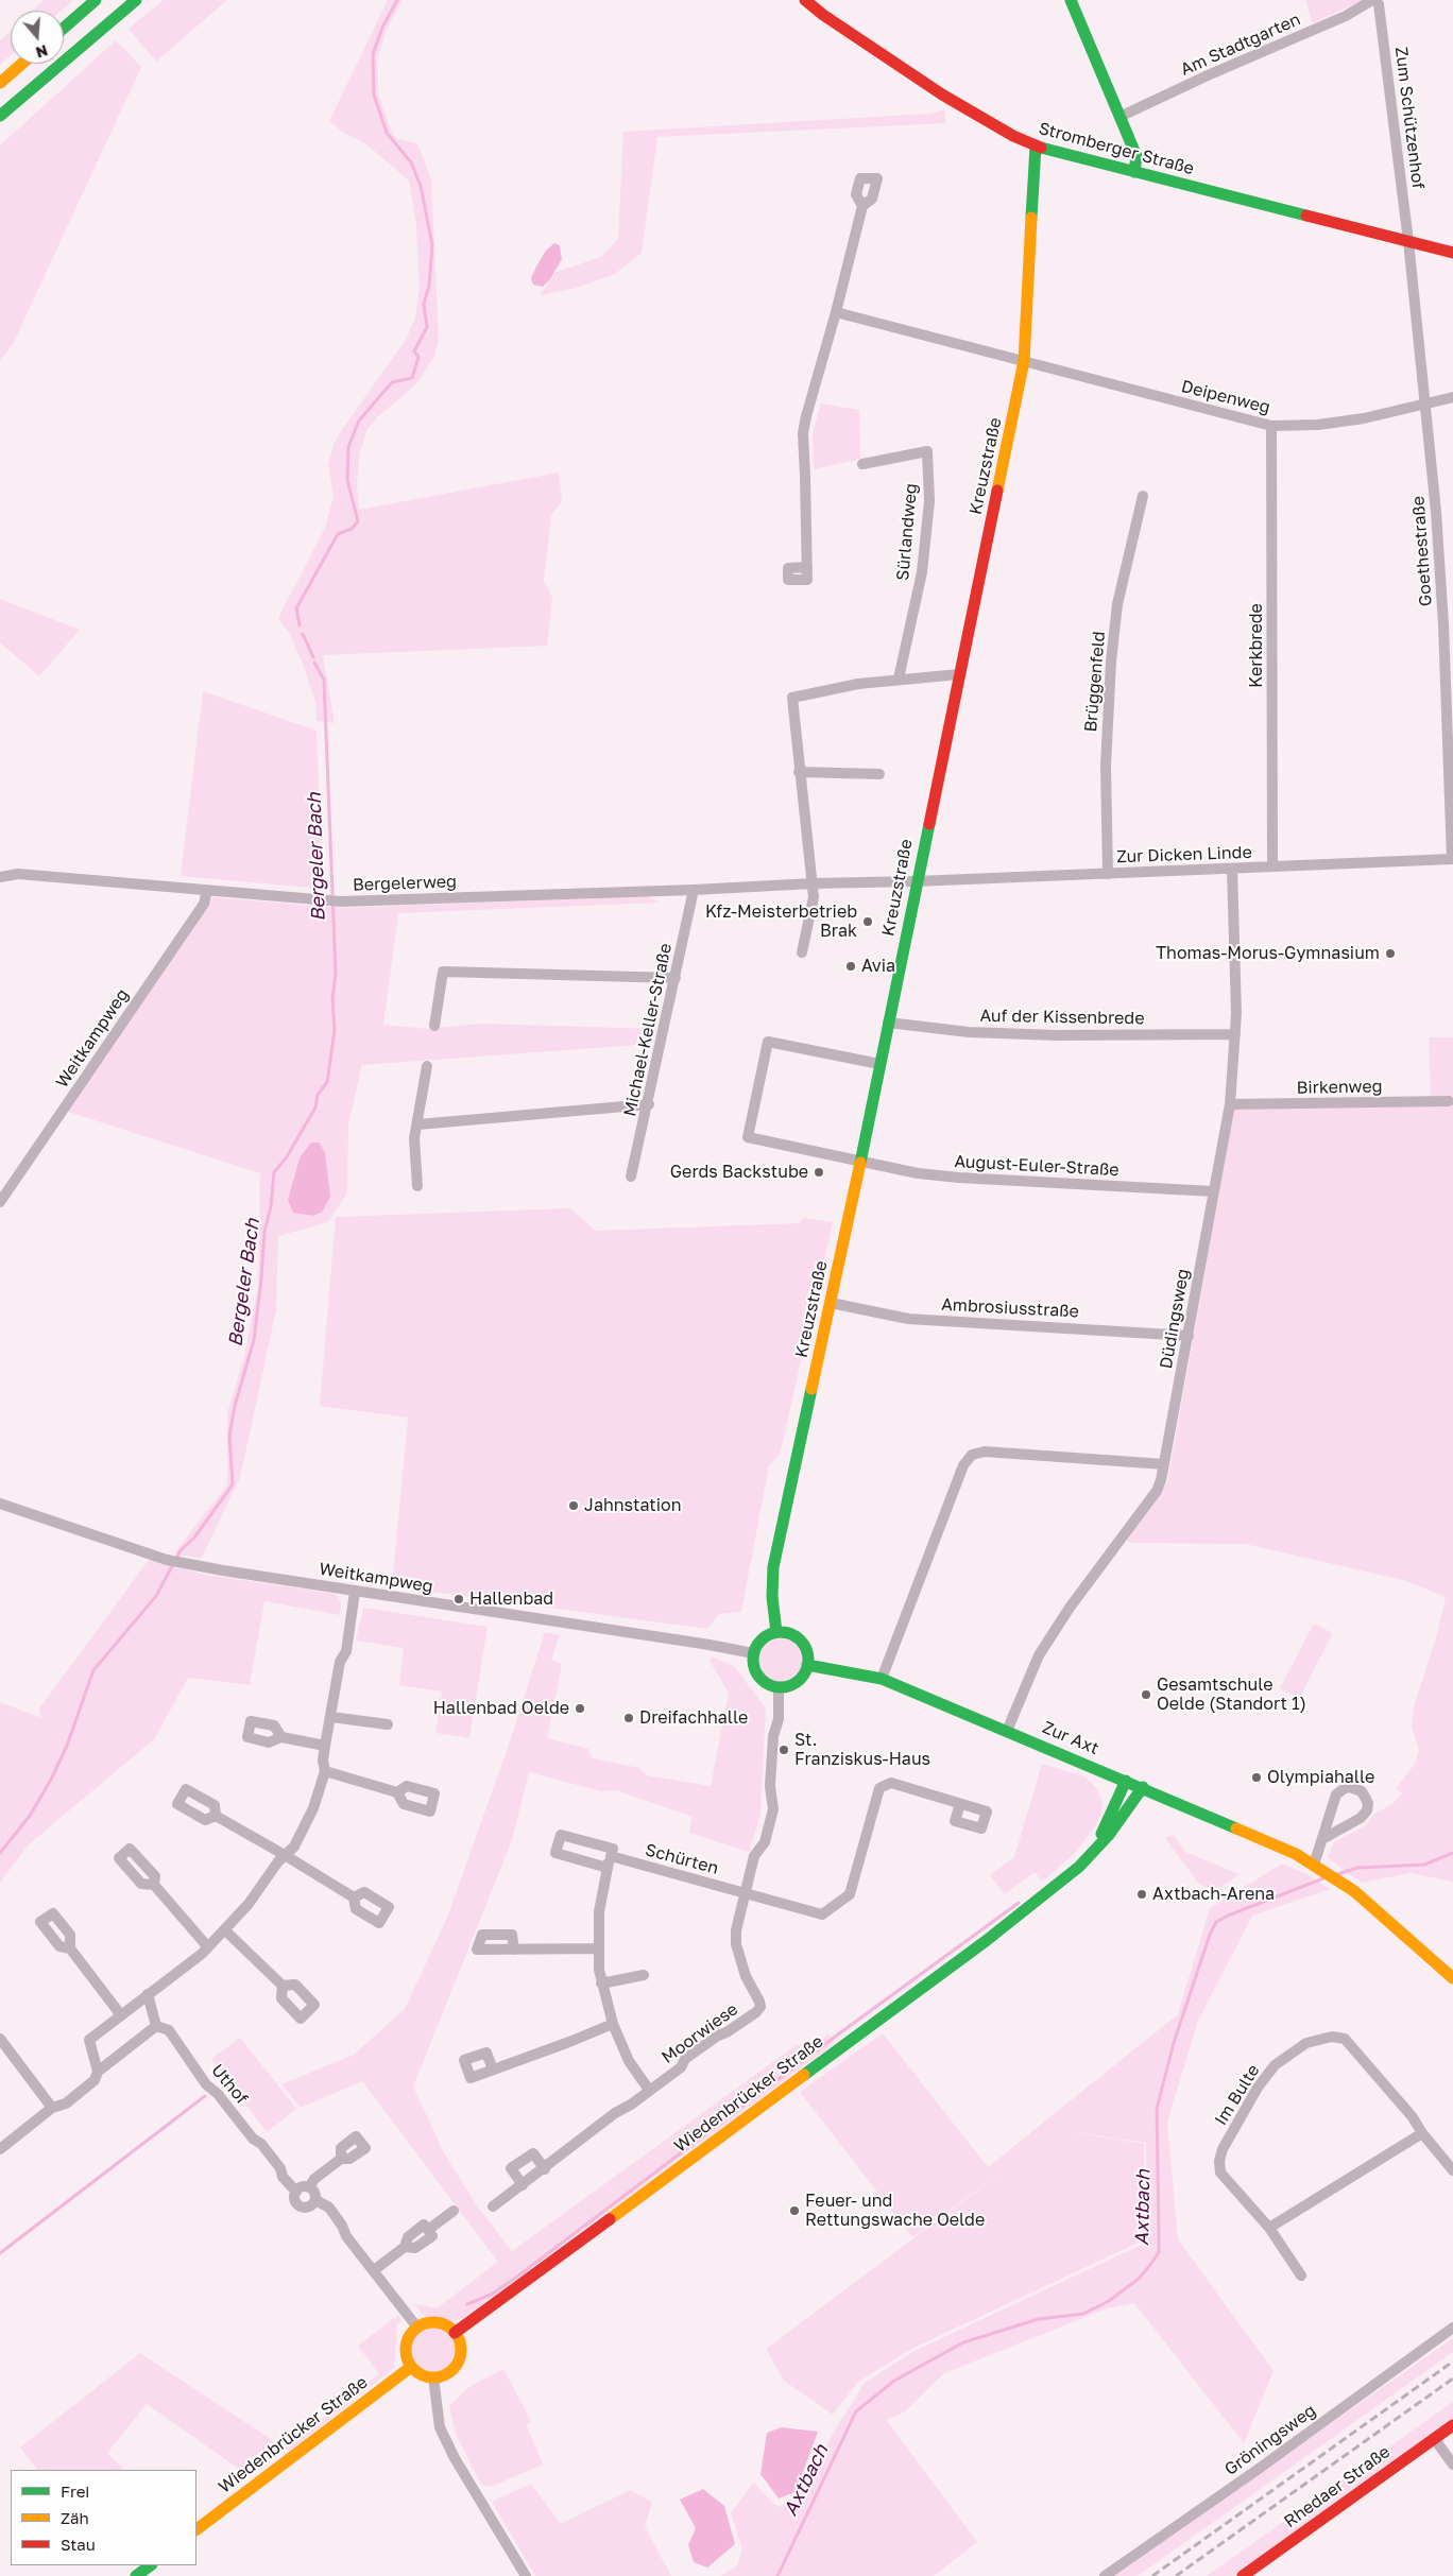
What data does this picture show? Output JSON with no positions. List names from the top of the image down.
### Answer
{
  "streets": {
    "main road": [
      "Stromberger Straße",
      "Kreuzstraße",
      "Zur Axt",
      "Wiedenbrücker Straße",
      "Rhedaer Straße"
    ],
    "street": [
      "Am Stadtgarten",
      "Zum Schützenhof",
      "Deipenweg",
      "Sürlandweg",
      "Goethestraße",
      "Kerkbrede",
      "Brüggenfeld",
      "Zur Dicken Linde",
      "Bergelerweg",
      "Auf der Kissenbrede",
      "Michael-Keller-Straße",
      "Weitkampweg",
      "Birkenweg",
      "August-Euler-Straße",
      "Ambrosiusstraße",
      "Düdingsweg",
      "Schürten",
      "Moorwiese",
      "Uthof",
      "Im Bulte",
      "Gröningsweg"
    ]
  },
  "crossings": [
    ["Am Stadtgarten", "Zum Schützenhof"],
    ["Zum Schützenhof", "Stromberger Straße"],
    ["Zum Schützenhof", "Goethestraße"],
    ["Stromberger Straße", "Kreuzstraße"],
    ["Stromberger Straße", "Goethestraße"],
    ["Deipenweg", "Kreuzstraße"],
    ["Deipenweg", "Goethestraße"],
    ["Deipenweg", "Kerkbrede"],
    ["Kreuzstraße", "Zur Dicken Linde"],
    ["Kreuzstraße", "Bergelerweg"],
    ["Kreuzstraße", "Auf der Kissenbrede"],
    ["Kreuzstraße", "Weitkampweg"],
    ["Kreuzstraße", "August-Euler-Straße"],
    ["Kreuzstraße", "Ambrosiusstraße"],
    ["Kreuzstraße", "Zur Axt"],
    ["Kreuzstraße", "Moorwiese"],
    ["Goethestraße", "Zur Dicken Linde"],
    ["Kerkbrede", "Zur Dicken Linde"],
    ["Brüggenfeld", "Zur Dicken Linde"],
    ["Zur Dicken Linde", "Bergelerweg"],
    ["Zur Dicken Linde", "Düdingsweg"],
    ["Bergelerweg", "Michael-Keller-Straße"],
    ["Bergelerweg", "Weitkampweg"],
    ["Auf der Kissenbrede", "Düdingsweg"],
    ["Weitkampweg", "Zur Axt"],
    ["Weitkampweg", "Moorwiese"],
    ["Birkenweg", "Düdingsweg"],
    ["August-Euler-Straße", "Düdingsweg"],
    ["Ambrosiusstraße", "Düdingsweg"],
    ["Düdingsweg", "Zur Axt"],
    ["Zur Axt", "Moorwiese"],
    ["Zur Axt", "Wiedenbrücker Straße"],
    ["Schürten", "Moorwiese"]
  ],
  "water": ["Bergeler Bach", "Axtbach"],
  "places": [
    "Kfz-Meisterbetrieb Brak",
    "Thomas-Morus-Gymnasium",
    "Avia",
    "Gerds Backstube",
    "Jahnstation",
    "Hallenbad",
    "Gesamtschule Oelde (Standort 1)",
    "Hallenbad Oelde",
    "Dreifachhalle",
    "St. Franziskus-Haus",
    "Olympiahalle",
    "Axtbach-Arena",
    "Feuer- und Rettungswache Oelde"
  ],
  "legend": ["Frei", "Zäh", "Stau"],
  "north": "bottom"
}
